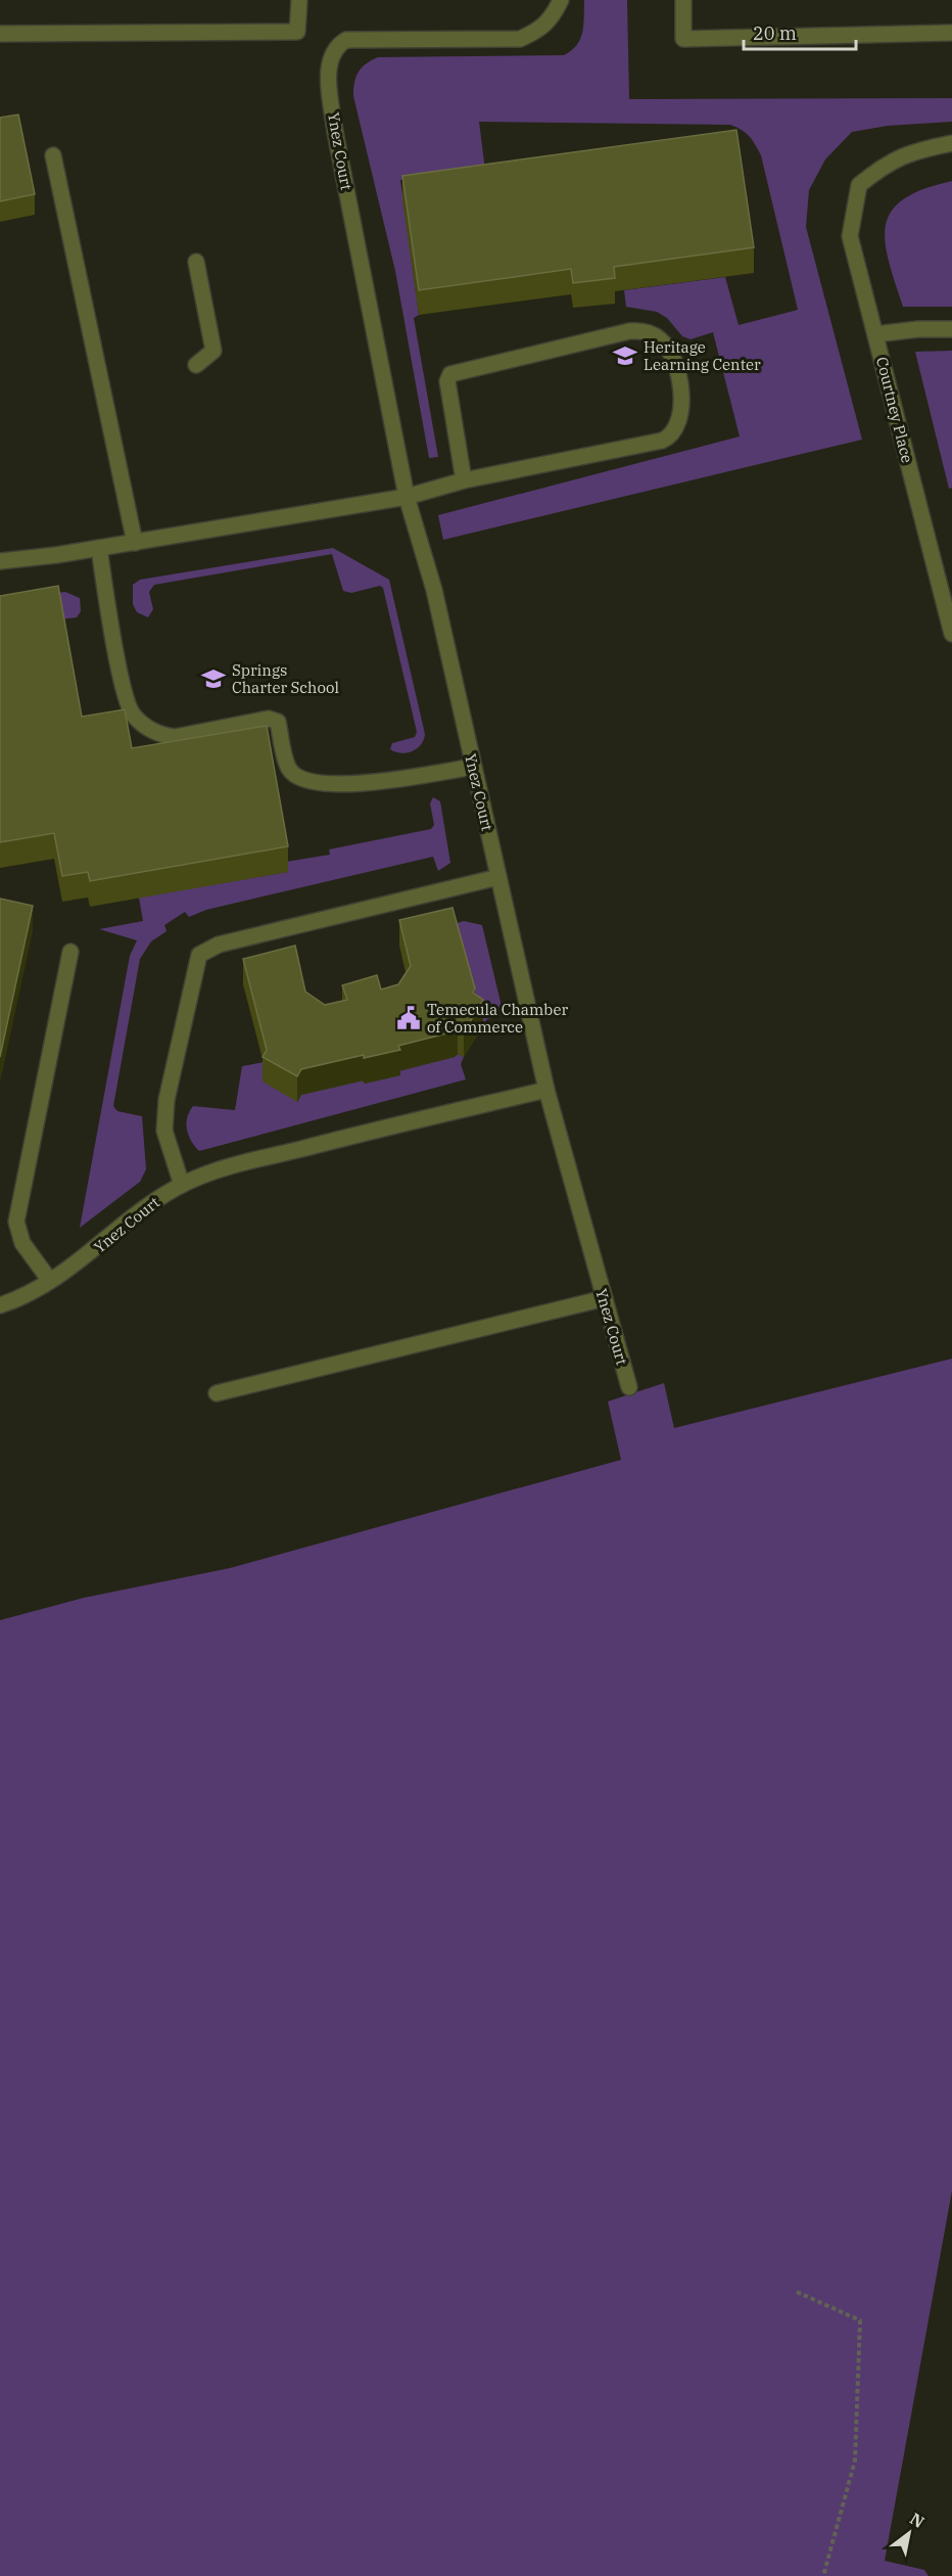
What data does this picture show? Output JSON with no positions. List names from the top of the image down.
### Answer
{
  "streets": {
    "street": ["Ynez Court", "Courtney Place"]
  },
  "places": {
    "school or university": ["Heritage Learning Center", "Springs Charter School"],
    "public building": ["Temecula Chamber of Commerce"]
  },
  "scale_bar": "20 m",
  "north": "top right"
}
